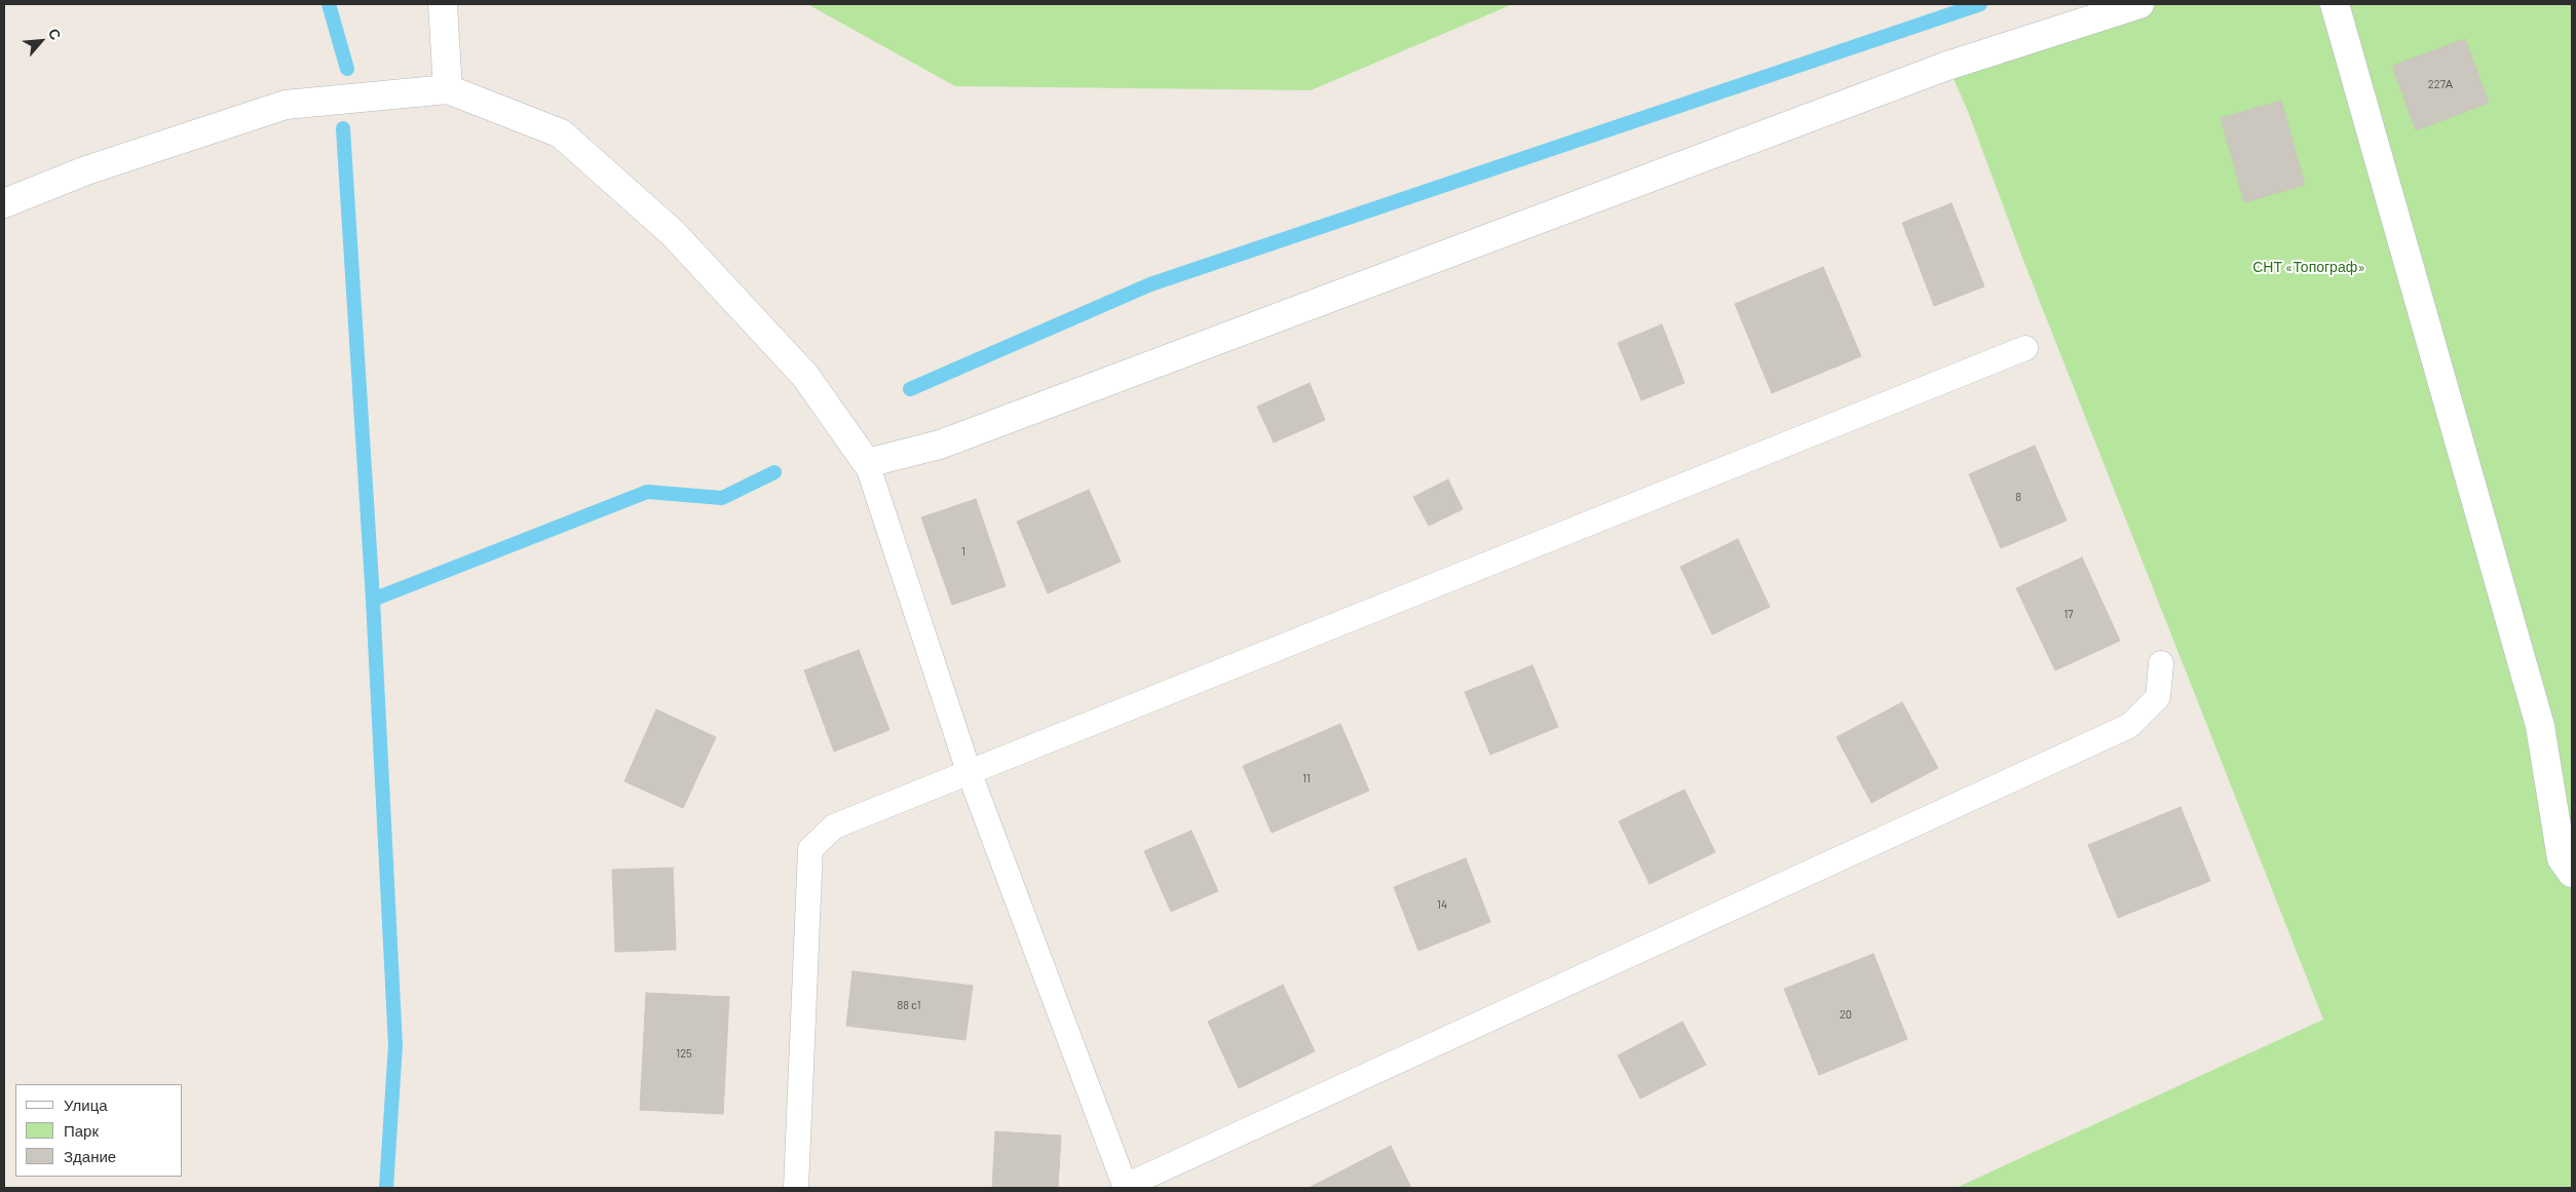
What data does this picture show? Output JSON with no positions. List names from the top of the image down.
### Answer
{
  "parks": ["СНТ «Топограф»"],
  "house_numbers": [
    "227А",
    "8",
    "1",
    "17",
    "11",
    "14",
    "88 с1",
    "20",
    "125"
  ],
  "legend": ["Улица", "Парк", "Здание"],
  "north": "top right"
}
